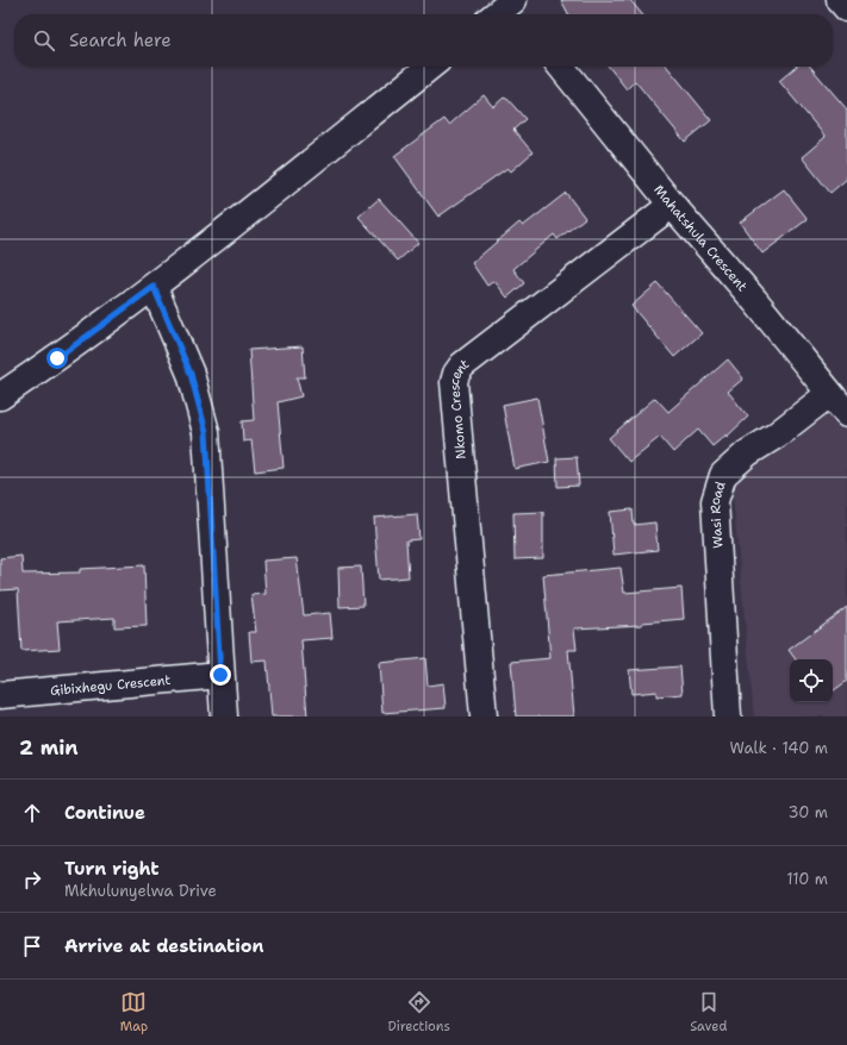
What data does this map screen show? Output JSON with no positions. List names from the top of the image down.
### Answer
{
  "streets": {
    "street": [
      "Mahatshula Crescent",
      "Nkomo Crescent",
      "Wasi Road",
      "Gibixhegu Crescent"
    ]
  },
  "crossings": [
    ["Mahatshula Crescent", "Nkomo Crescent"],
    ["Mahatshula Crescent", "Wasi Road"]
  ],
  "page": {
    "search": "Search here",
    "heading": ["2 min", "Walk · 140 m"],
    "list": [
      ["Continue", "30 m"],
      ["Turn right", "Mkhulunyelwa Drive", "110 m"],
      "Arrive at destination"
    ],
    "nav": ["Map", "Directions", "Saved"]
  }
}
